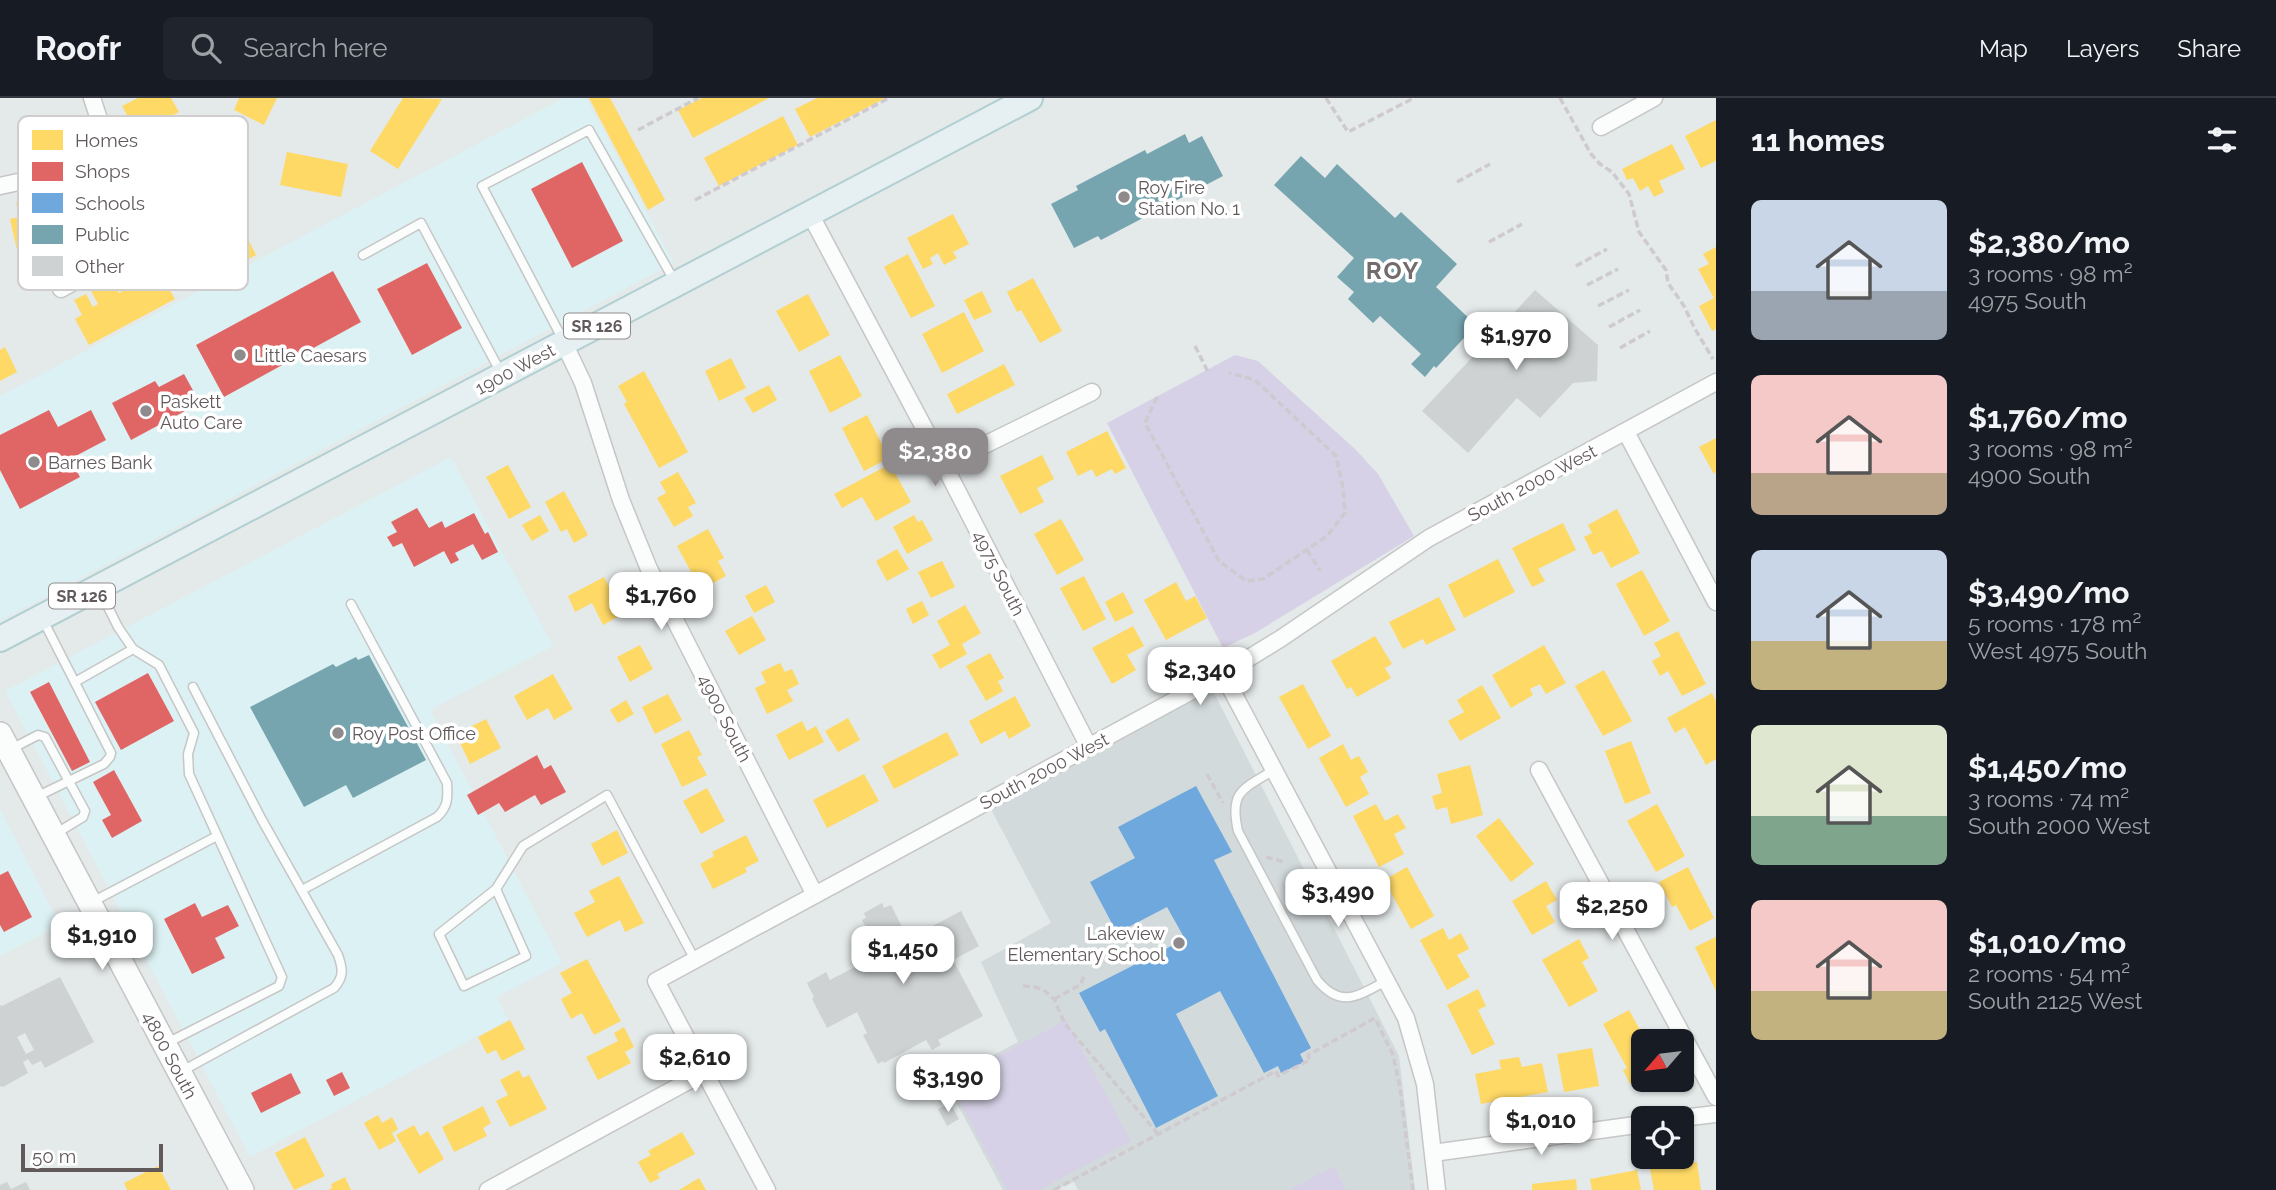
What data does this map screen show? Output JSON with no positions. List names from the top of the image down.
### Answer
{
  "streets": {
    "main road": ["SR 126", "1900 West", "4800 South"],
    "street": ["South 2000 West", "4975 South", "4900 South"]
  },
  "crossings": [
    ["1900 West", "4975 South"],
    ["1900 West", "4900 South"],
    ["South 2000 West", "4975 South"],
    ["South 2000 West", "4900 South"]
  ],
  "districts": ["ROY"],
  "places": [
    "Roy Fire Station No. 1",
    "Little Caesars",
    "Paskett Auto Care",
    "Barnes Bank",
    "Roy Post Office",
    "Lakeview Elementary School"
  ],
  "legend": [
    "Homes",
    "Shops",
    "Schools",
    "Public",
    "Other"
  ],
  "scale_bar": "50 m",
  "north": "bottom left",
  "page": {
    "header": "Roofr",
    "search": "Search here",
    "nav": ["Map", "Layers", "Share"],
    "heading": "11 homes",
    "list": [
      {
        "name": "$2,380/mo",
        "note": "3 rooms · 98 m² · 4975 South"
      },
      {
        "name": "$1,760/mo",
        "note": "3 rooms · 98 m² · 4900 South"
      },
      {
        "name": "$3,490/mo",
        "note": "5 rooms · 178 m² · West 4975 South"
      },
      {
        "name": "$1,450/mo",
        "note": "3 rooms · 74 m² · South 2000 West"
      },
      {
        "name": "$1,010/mo",
        "note": "2 rooms · 54 m² · South 2125 West"
      }
    ],
    "price": [
      "$1,970",
      "$2,380",
      "$1,760",
      "$2,340",
      "$3,490",
      "$2,250",
      "$1,910",
      "$1,450",
      "$2,610",
      "$3,190",
      "$1,010"
    ],
    "scale": "50 m"
  }
}
